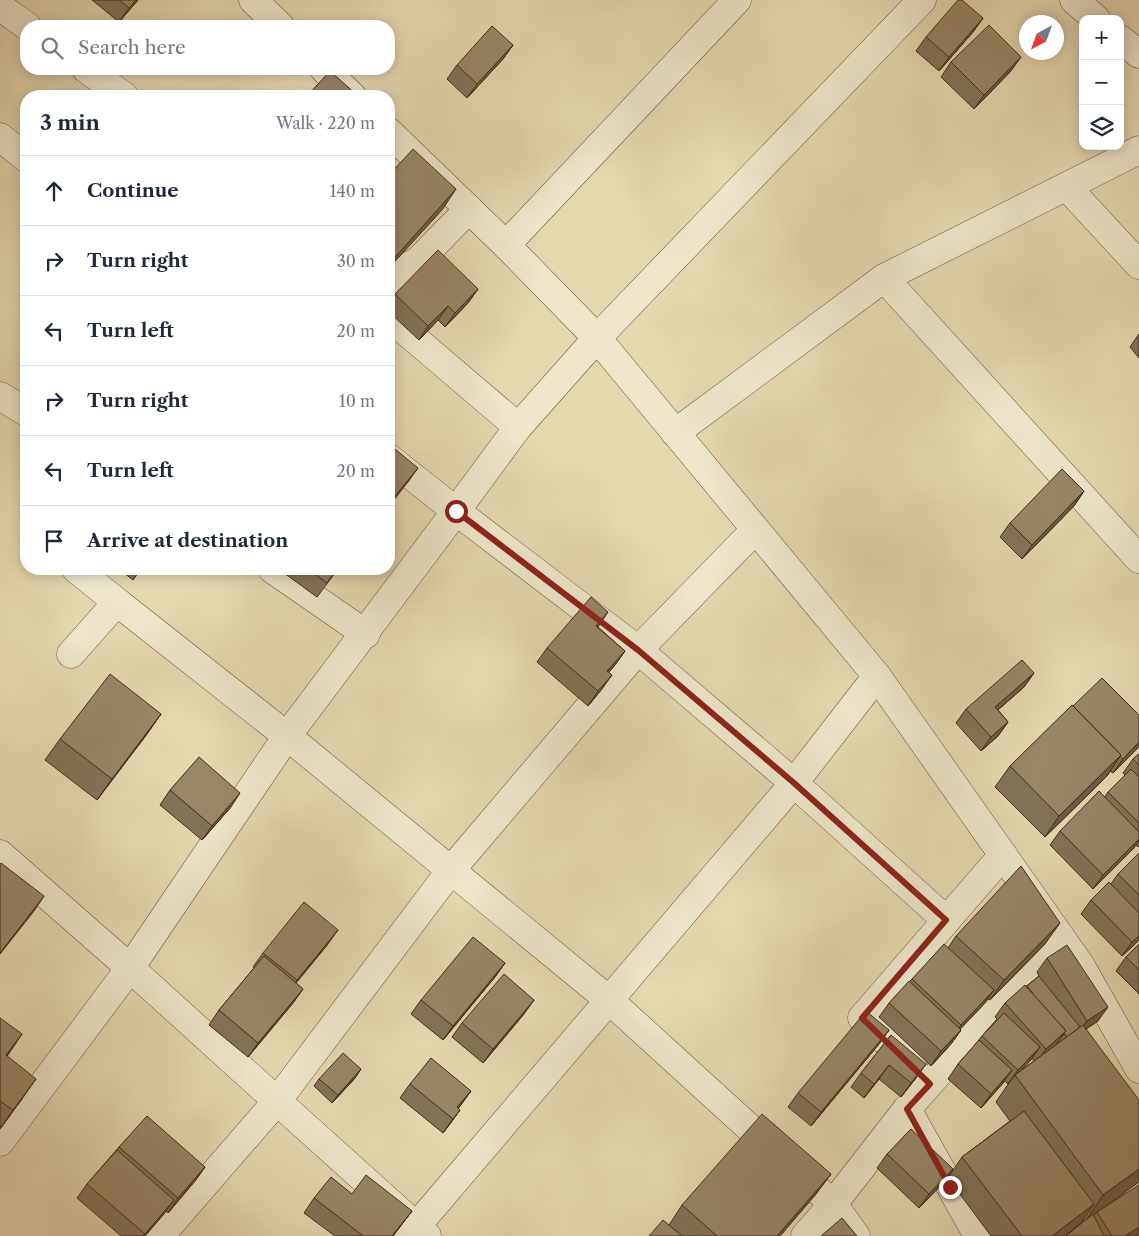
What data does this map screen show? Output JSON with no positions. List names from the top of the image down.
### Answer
{
  "north": "bottom left",
  "page": {
    "map_buttons": ["+", "−"],
    "search": "Search here",
    "heading": ["3 min", "Walk · 220 m"],
    "list": [
      ["Continue", "140 m"],
      ["Turn right", "30 m"],
      ["Turn left", "20 m"],
      ["Turn right", "10 m"],
      ["Turn left", "20 m"],
      "Arrive at destination"
    ]
  }
}
